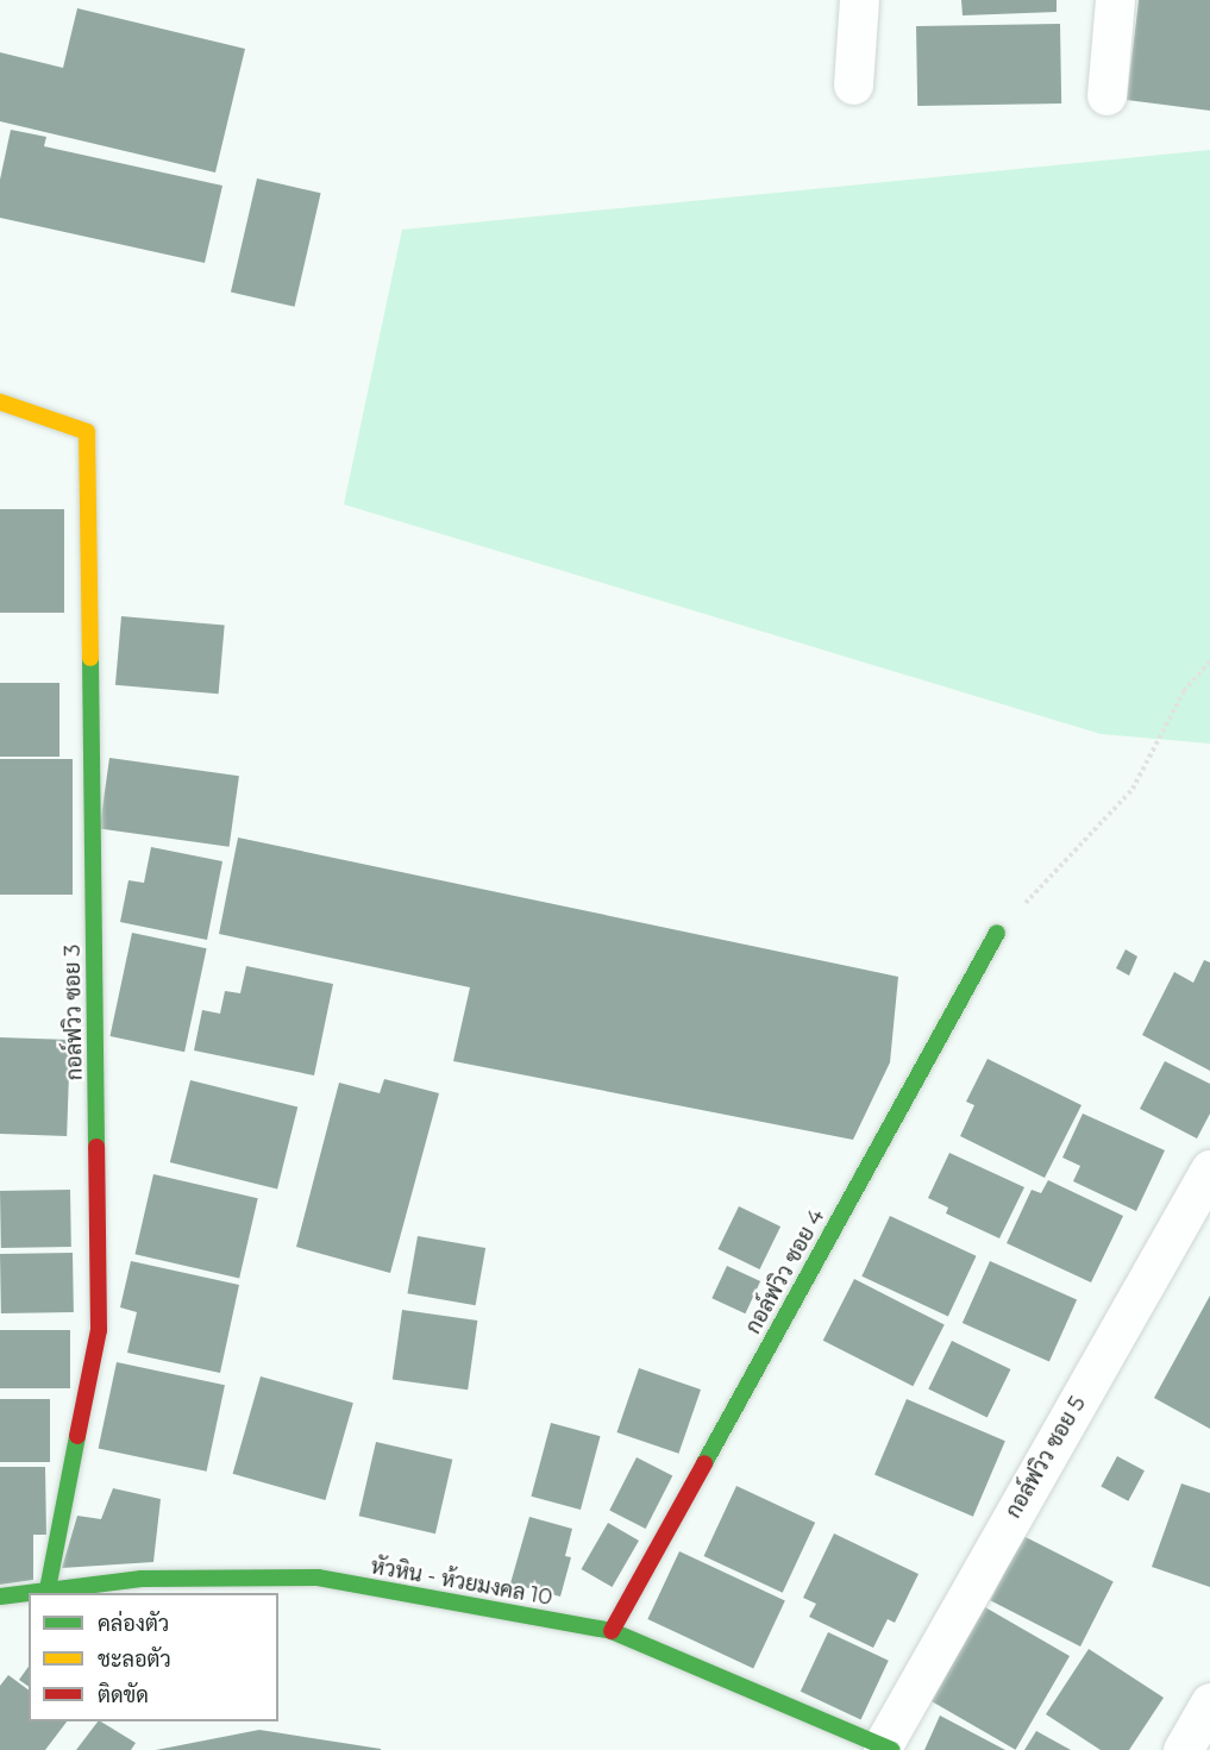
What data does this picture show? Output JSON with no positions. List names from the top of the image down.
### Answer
{
  "streets": {
    "street": [
      "กอล์ฟวิว ซอย 3",
      "กอล์ฟวิว ซอย 4",
      "กอล์ฟวิว ซอย 5",
      "หัวหิน - ห้วยมงคล 10"
    ]
  },
  "crossings": [
    ["กอล์ฟวิว ซอย 3", "หัวหิน - ห้วยมงคล 10"],
    ["กอล์ฟวิว ซอย 4", "หัวหิน - ห้วยมงคล 10"],
    ["กอล์ฟวิว ซอย 5", "หัวหิน - ห้วยมงคล 10"]
  ],
  "legend": ["คล่องตัว", "ชะลอตัว", "ติดขัด"]
}
